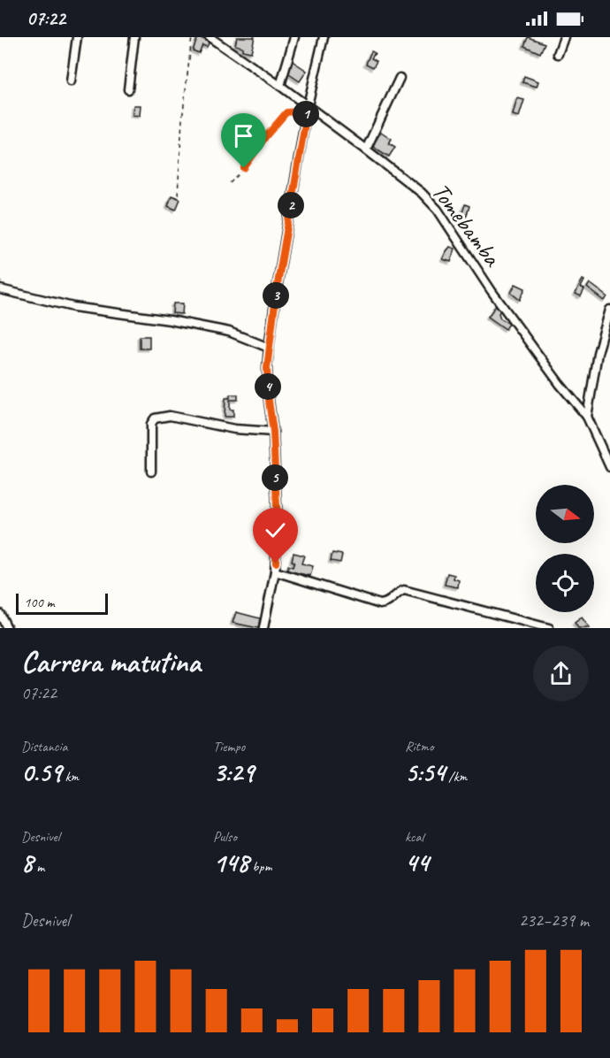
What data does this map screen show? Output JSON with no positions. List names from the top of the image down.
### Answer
{
  "streets": {
    "street": ["Tomebamba"]
  },
  "scale_bar": "100 m",
  "north": "right",
  "page": {
    "status": "07:22",
    "pins": [
      "1",
      "2",
      "3",
      "4",
      "5"
    ],
    "scale": "100 m",
    "heading": ["Carrera matutina", "07:22"],
    "stats": [
      ["Distancia", "0.59 km"],
      ["Tiempo", "3:29"],
      ["Ritmo", "5:54 /km"],
      ["Desnivel", "8 m"],
      ["Pulso", "148 bpm"],
      ["kcal", "44"]
    ],
    "chart": ["Desnivel", "232–239 m"]
  }
}
